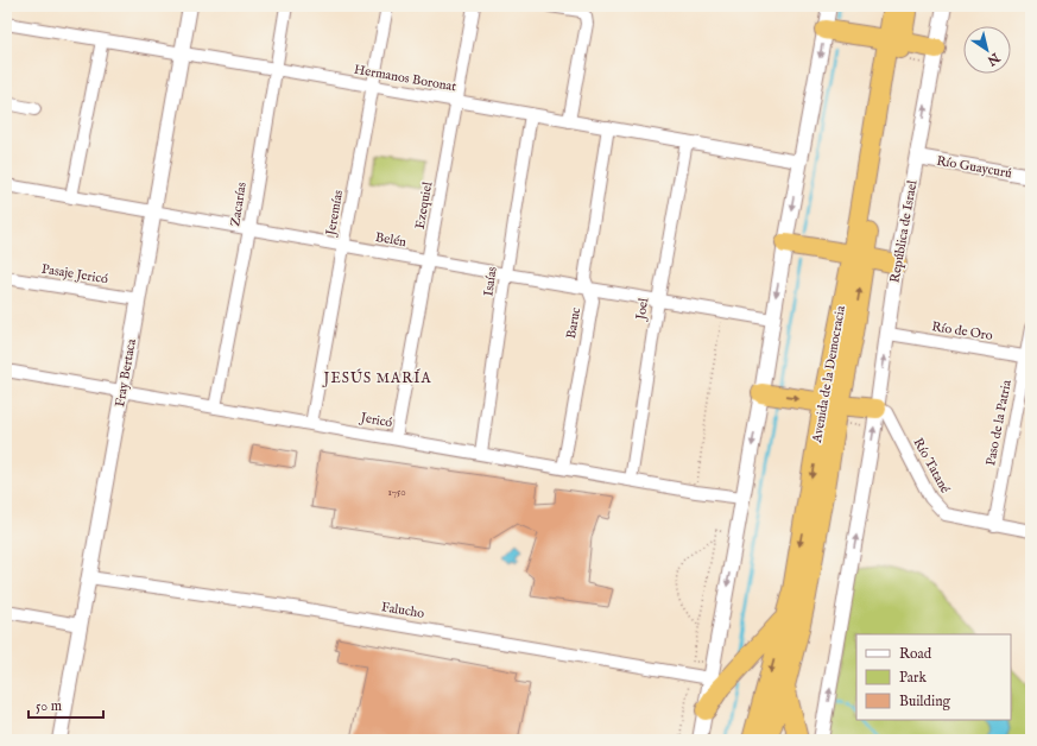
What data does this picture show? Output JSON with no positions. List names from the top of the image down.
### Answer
{
  "streets": {
    "highway": ["Avenida de la Democracia"],
    "street": [
      "Hermanos Boronat",
      "Río Guaycurú",
      "Zacarías",
      "Ezequiel",
      "Jeremías",
      "República de Israel",
      "Belén",
      "Pasaje Jericó",
      "Isaías",
      "Joel",
      "Baruc",
      "Río de Oro",
      "Fray Bertaca",
      "Jericó",
      "Paso de la Patria",
      "Río Tatané",
      "Falucho"
    ]
  },
  "crossings": [
    ["Hermanos Boronat", "Zacarías"],
    ["Hermanos Boronat", "Ezequiel"],
    ["Hermanos Boronat", "Jeremías"],
    ["Hermanos Boronat", "Isaías"],
    ["Hermanos Boronat", "Joel"],
    ["Hermanos Boronat", "Baruc"],
    ["Hermanos Boronat", "Fray Bertaca"],
    ["Río Guaycurú", "República de Israel"],
    ["Zacarías", "Belén"],
    ["Zacarías", "Jericó"],
    ["Ezequiel", "Belén"],
    ["Ezequiel", "Jericó"],
    ["Jeremías", "Belén"],
    ["Jeremías", "Jericó"],
    ["República de Israel", "Río de Oro"],
    ["República de Israel", "Río Tatané"],
    ["Belén", "Isaías"],
    ["Belén", "Joel"],
    ["Belén", "Baruc"],
    ["Belén", "Fray Bertaca"],
    ["Pasaje Jericó", "Fray Bertaca"],
    ["Isaías", "Jericó"],
    ["Joel", "Jericó"],
    ["Baruc", "Jericó"],
    ["Río de Oro", "Paso de la Patria"],
    ["Fray Bertaca", "Jericó"],
    ["Fray Bertaca", "Falucho"],
    ["Paso de la Patria", "Río Tatané"]
  ],
  "districts": ["JESÚS MARÍA"],
  "house_numbers": ["1750"],
  "legend": ["Road", "Park", "Building"],
  "scale_bar": "50 m",
  "north": "bottom right"
}
